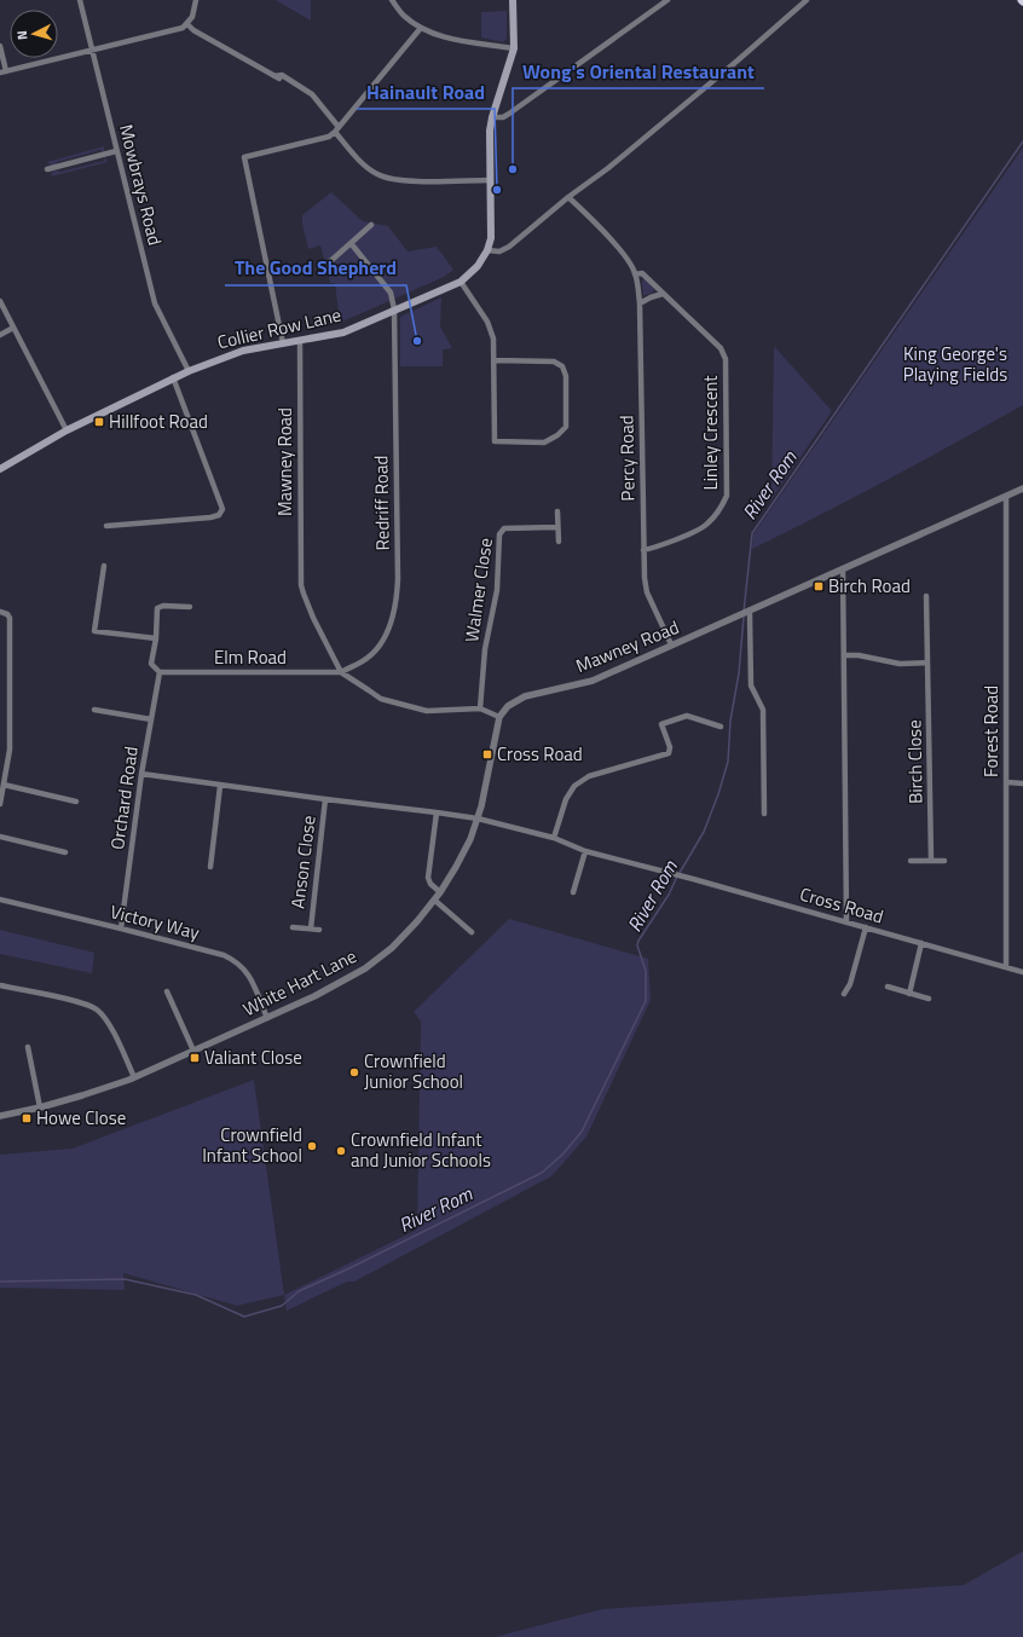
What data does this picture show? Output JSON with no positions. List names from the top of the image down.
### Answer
{
  "streets": {
    "main road": ["Collier Row Lane"],
    "street": [
      "Mowbrays Road",
      "Linley Crescent",
      "Percy Road",
      "Mawney Road",
      "Redriff Road",
      "Walmer Close",
      "Elm Road",
      "Forest Road",
      "Birch Close",
      "Orchard Road",
      "Anson Close",
      "Cross Road",
      "Victory Way",
      "White Hart Lane"
    ]
  },
  "crossings": [
    ["Mowbrays Road", "Collier Row Lane"],
    ["Collier Row Lane", "Mawney Road"],
    ["Collier Row Lane", "Redriff Road"],
    ["Linley Crescent", "Percy Road"],
    ["Percy Road", "Mawney Road"],
    ["Mawney Road", "Redriff Road"],
    ["Mawney Road", "Walmer Close"],
    ["Mawney Road", "Elm Road"],
    ["Mawney Road", "Forest Road"],
    ["Mawney Road", "White Hart Lane"],
    ["Redriff Road", "Elm Road"],
    ["Elm Road", "Orchard Road"],
    ["Forest Road", "Cross Road"],
    ["Orchard Road", "Cross Road"],
    ["Orchard Road", "Victory Way"],
    ["Anson Close", "Cross Road"],
    ["Cross Road", "White Hart Lane"],
    ["Victory Way", "White Hart Lane"]
  ],
  "water": ["River Rom"],
  "parks": ["King George's Playing Fields"],
  "places": {
    "other": [
      "Wong's Oriental Restaurant",
      "Hainault Road",
      "The Good Shepherd",
      "Crownfield Junior School",
      "Crownfield Infant School",
      "Crownfield Infant and Junior Schools"
    ],
    "transit": [
      "Hillfoot Road",
      "Birch Road",
      "Cross Road",
      "Valiant Close",
      "Howe Close"
    ]
  },
  "north": "left"
}
